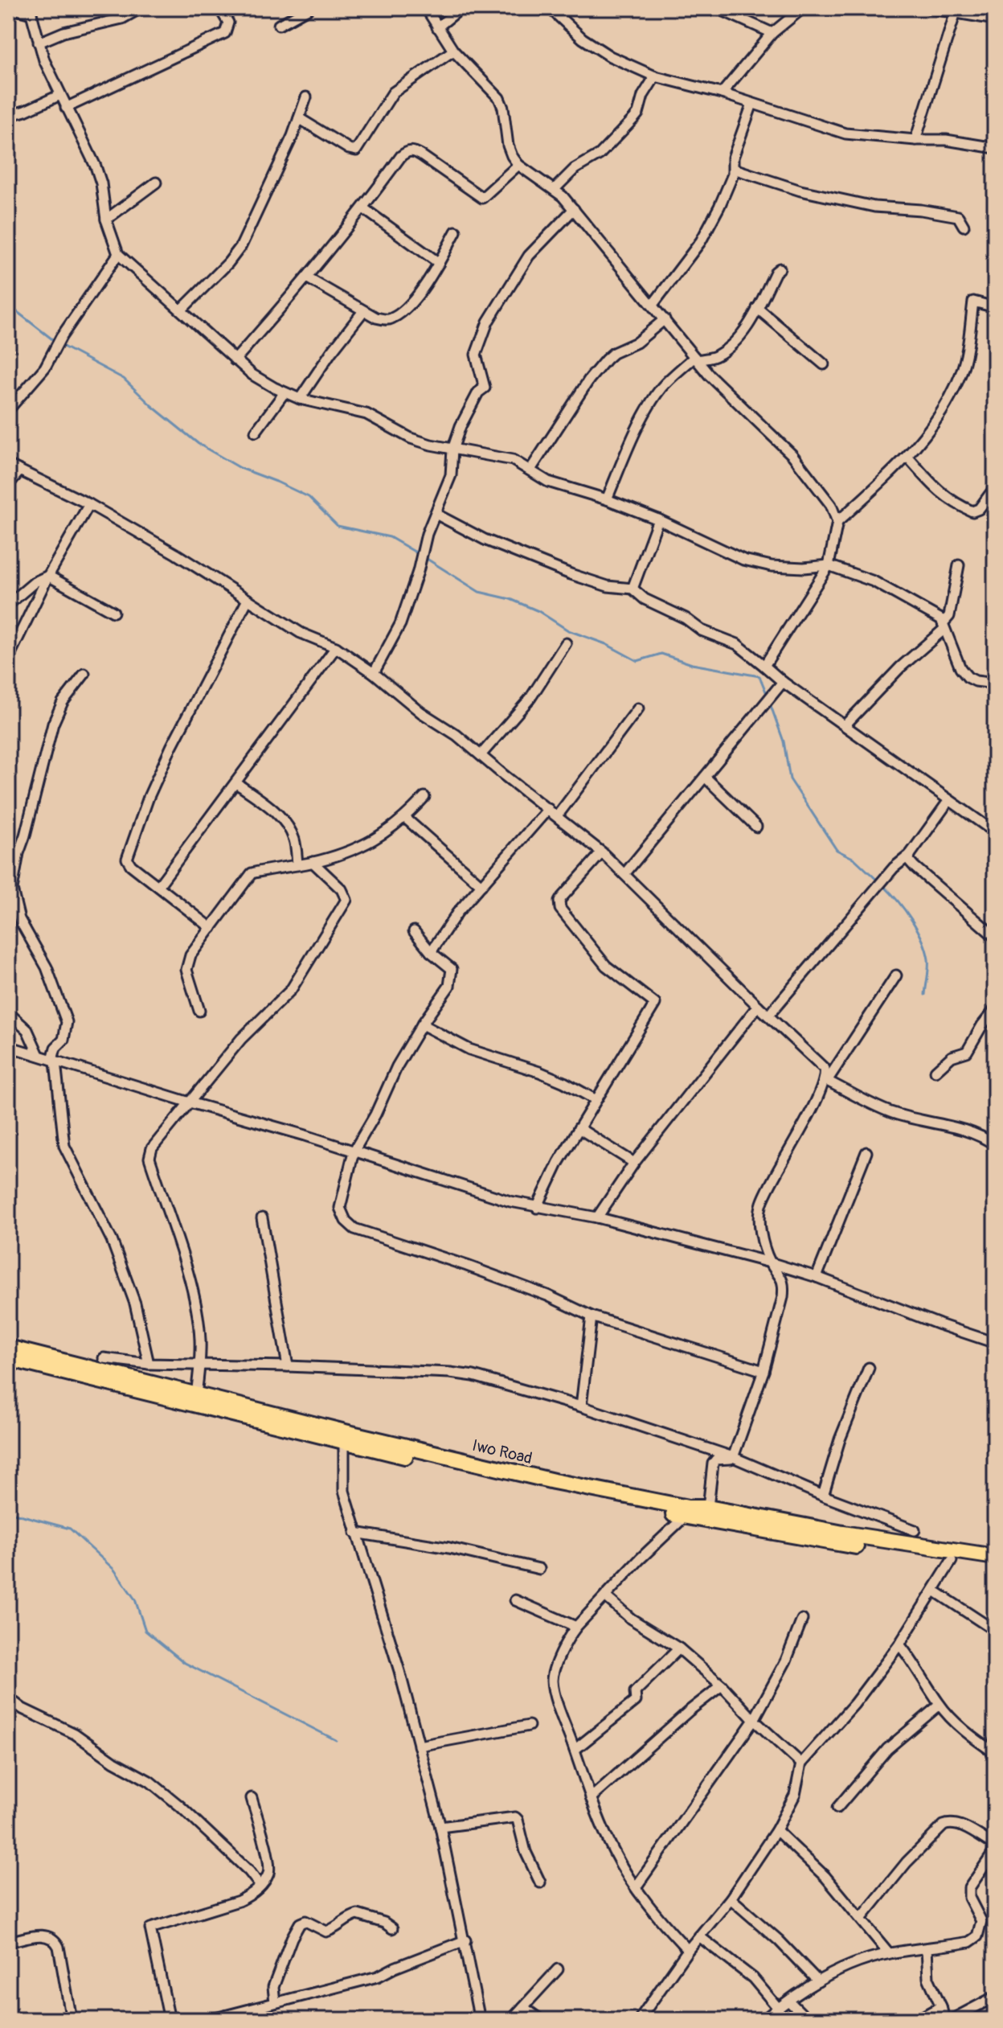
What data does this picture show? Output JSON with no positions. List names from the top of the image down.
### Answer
{
  "streets": {
    "main road": ["Iwo Road"]
  }
}
